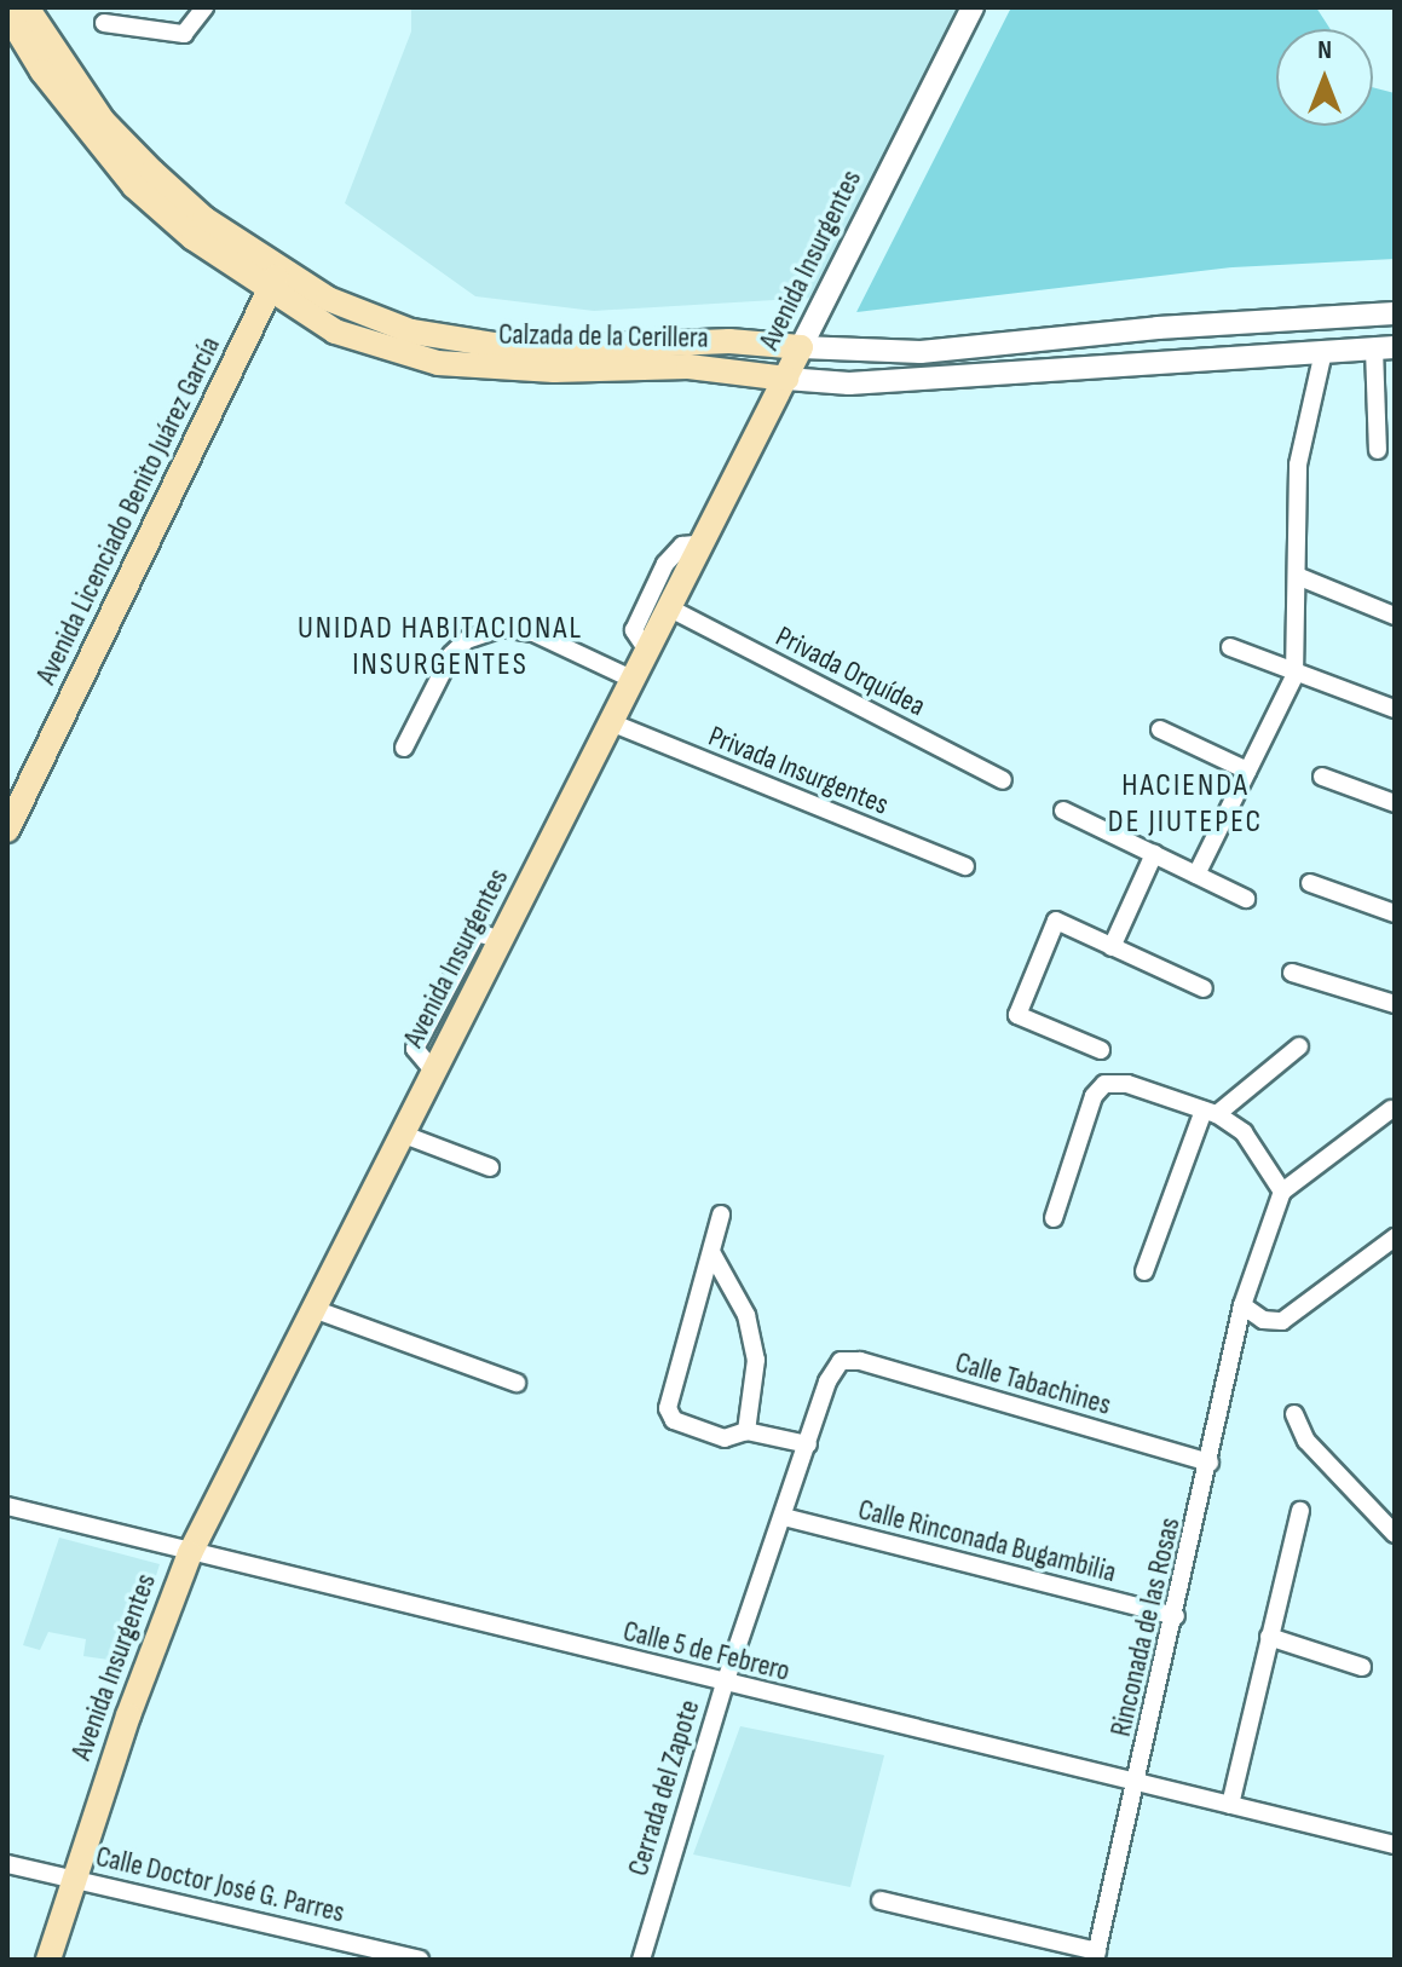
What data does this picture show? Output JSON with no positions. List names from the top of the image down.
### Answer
{
  "streets": {
    "main road": ["Avenida Insurgentes", "Calzada de la Cerillera", "Avenida Licenciado Benito Juárez García"],
    "street": [
      "Privada Orquídea",
      "Privada Insurgentes",
      "Calle Tabachines",
      "Calle Rinconada Bugambilia",
      "Rinconada de las Rosas",
      "Calle 5 de Febrero",
      "Cerrada del Zapote",
      "Calle Doctor José G. Parres"
    ]
  },
  "crossings": [
    ["Avenida Insurgentes", "Calzada de la Cerillera"],
    ["Avenida Insurgentes", "Privada Orquídea"],
    ["Avenida Insurgentes", "Privada Insurgentes"],
    ["Avenida Insurgentes", "Calle 5 de Febrero"],
    ["Avenida Insurgentes", "Calle Doctor José G. Parres"],
    ["Calzada de la Cerillera", "Avenida Licenciado Benito Juárez García"],
    ["Calle Tabachines", "Rinconada de las Rosas"],
    ["Calle Tabachines", "Cerrada del Zapote"],
    ["Calle Rinconada Bugambilia", "Rinconada de las Rosas"],
    ["Calle Rinconada Bugambilia", "Cerrada del Zapote"],
    ["Rinconada de las Rosas", "Calle 5 de Febrero"],
    ["Calle 5 de Febrero", "Cerrada del Zapote"]
  ],
  "districts": ["UNIDAD HABITACIONAL INSURGENTES", "HACIENDA DE JIUTEPEC"],
  "north": "top"
}
